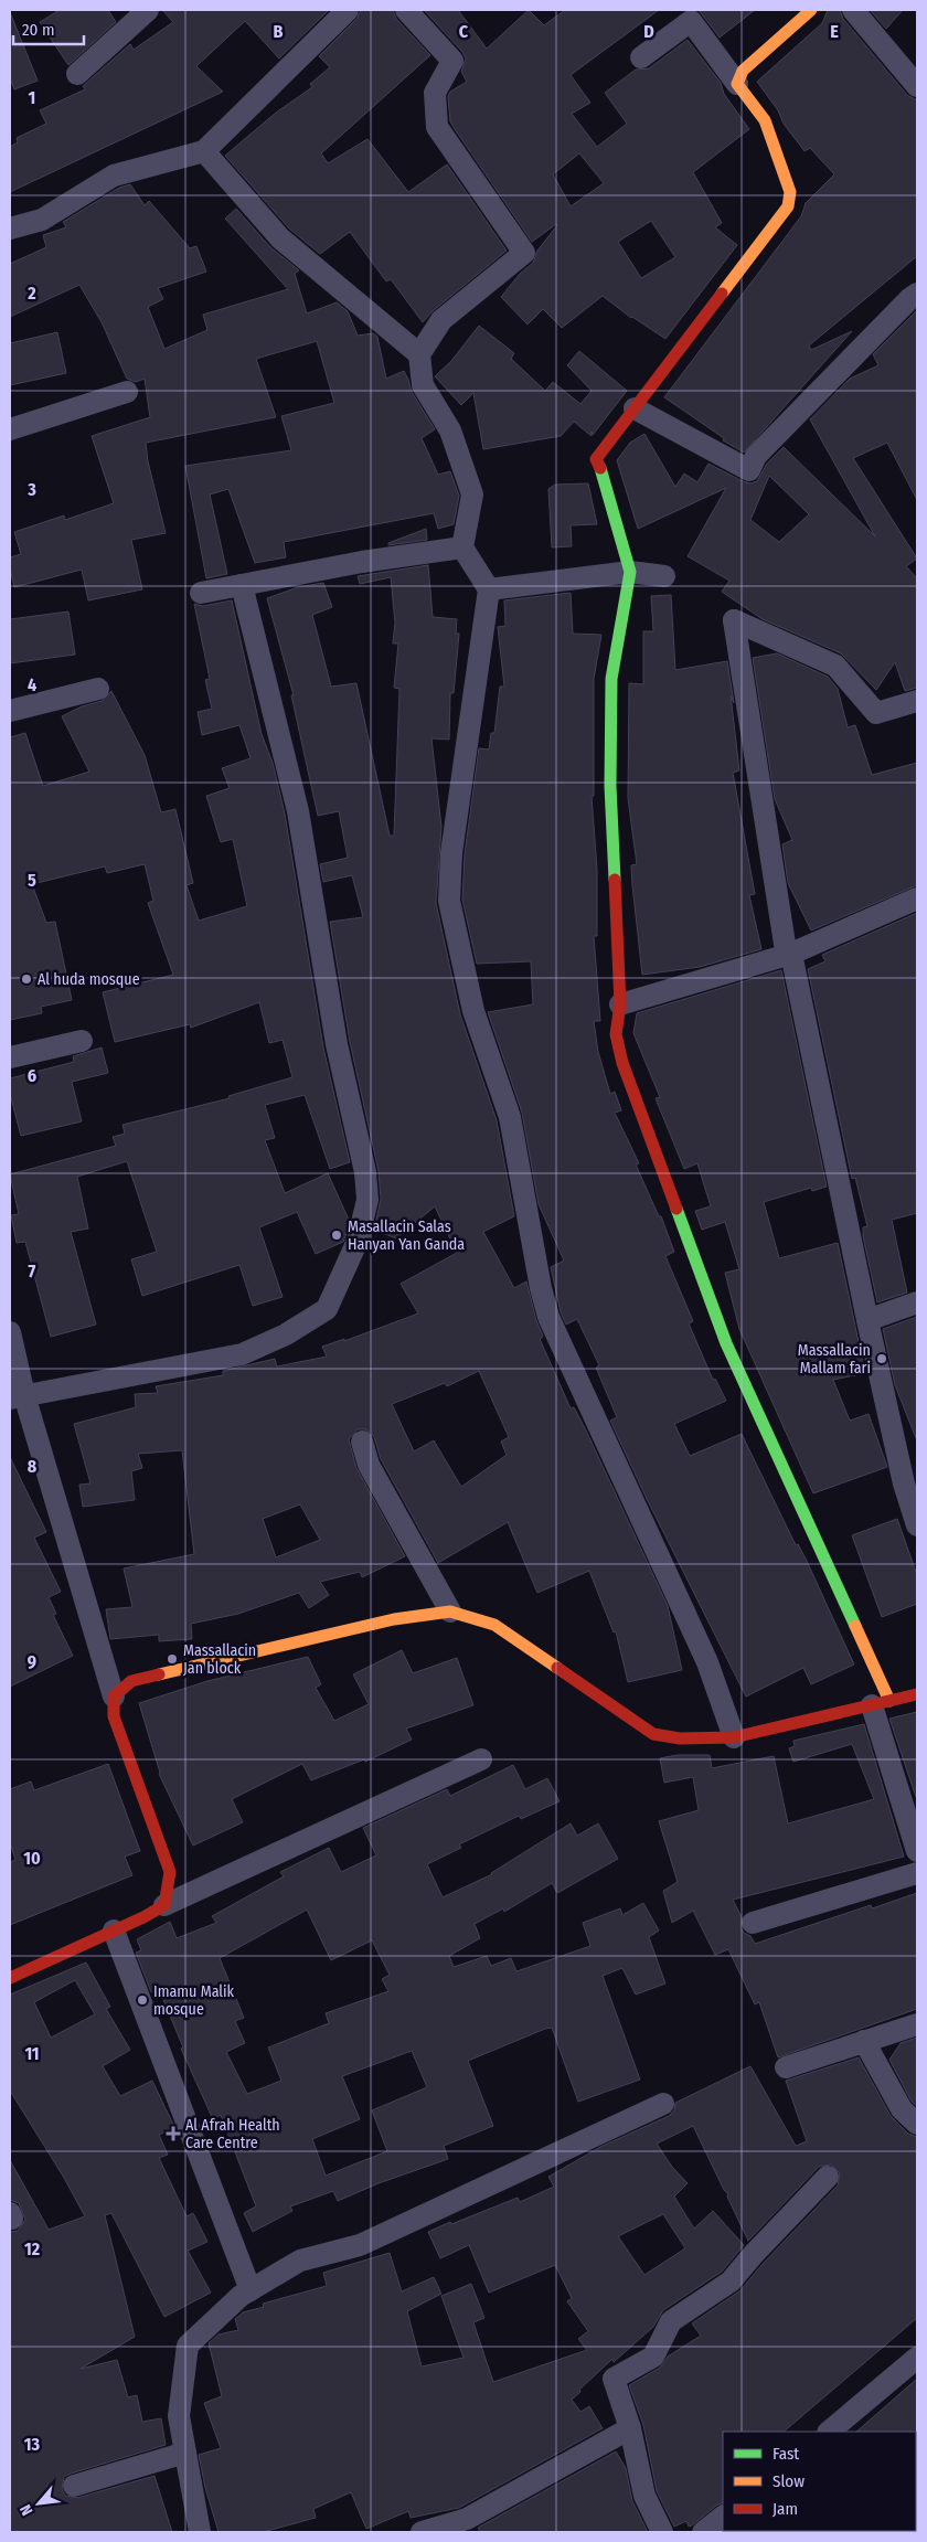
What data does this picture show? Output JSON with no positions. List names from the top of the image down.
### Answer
{
  "places": {
    "other": [
      "Al huda mosque",
      "Masallacin Salas Hanyan Yan Ganda",
      "Massallacin Mallam fari",
      "Massallacin Jan block",
      "Imamu Malik mosque"
    ],
    "health": ["Al Afrah Health Care Centre"]
  },
  "legend": ["Fast", "Slow", "Jam"],
  "scale_bar": "20 m",
  "north": "bottom left",
  "grid": {
    "columns": [
      "B",
      "C",
      "D",
      "E"
    ],
    "rows": [
      "1",
      "2",
      "3",
      "4",
      "5",
      "6",
      "7",
      "8",
      "9",
      "10",
      "11",
      "12",
      "13"
    ]
  }
}
